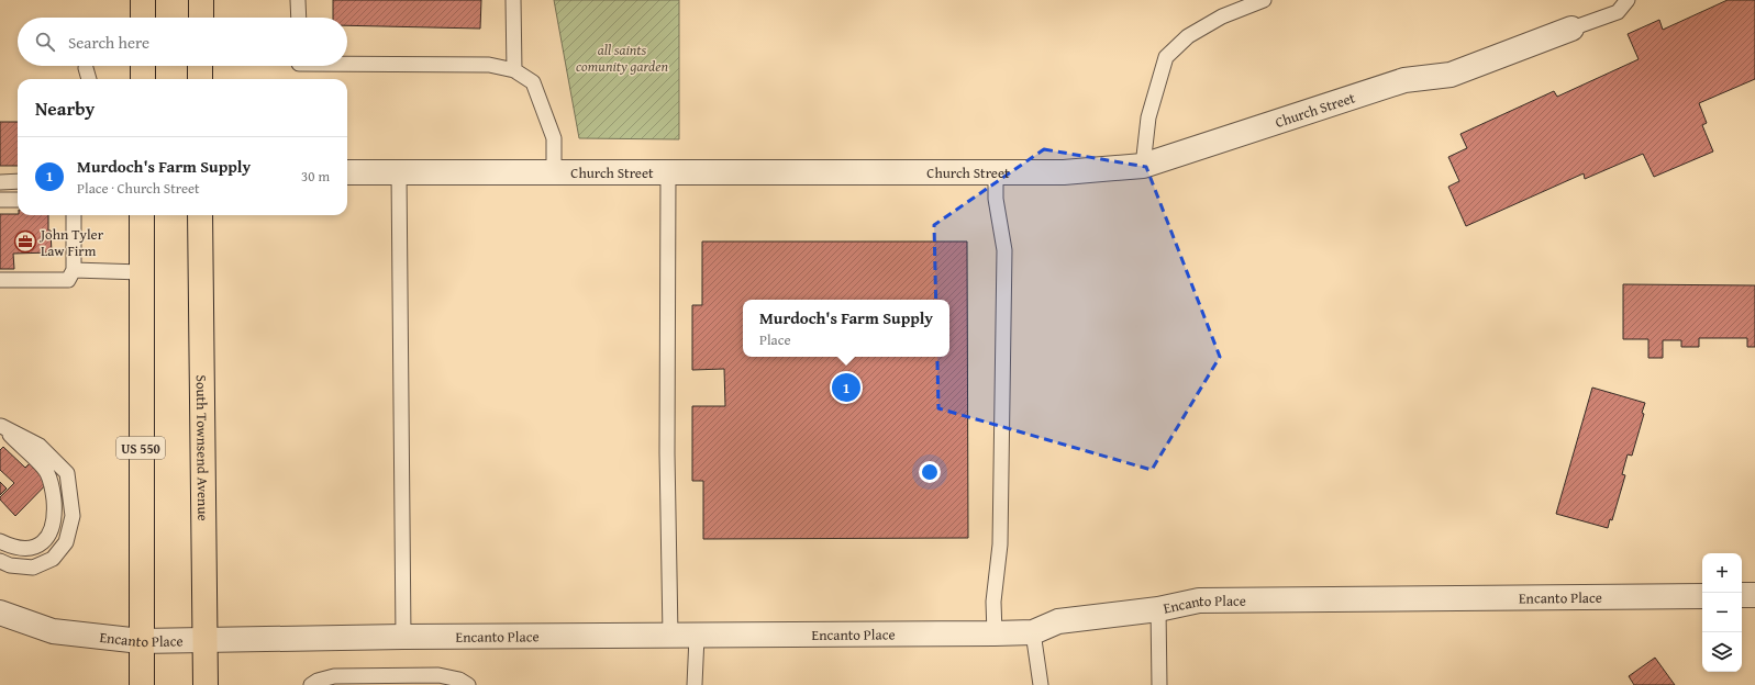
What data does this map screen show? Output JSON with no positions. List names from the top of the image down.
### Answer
{
  "streets": {
    "highway": ["US 550", "South Townsend Avenue"],
    "street": ["Church Street", "Encanto Place"]
  },
  "crossings": [
    ["US 550", "Encanto Place"],
    ["South Townsend Avenue", "Encanto Place"]
  ],
  "parks": ["all saints comunity garden"],
  "places": {
    "office": ["John Tyler Law Firm"]
  },
  "page": {
    "search": "Search here",
    "heading": "Nearby",
    "list": [
      {
        "mark": "1",
        "name": "Murdoch's Farm Supply",
        "note": "Place · Church Street",
        "value": "30 m"
      }
    ],
    "popup": ["Murdoch's Farm Supply", "Place"],
    "pins": "1",
    "map_buttons": ["+", "−"]
  }
}
